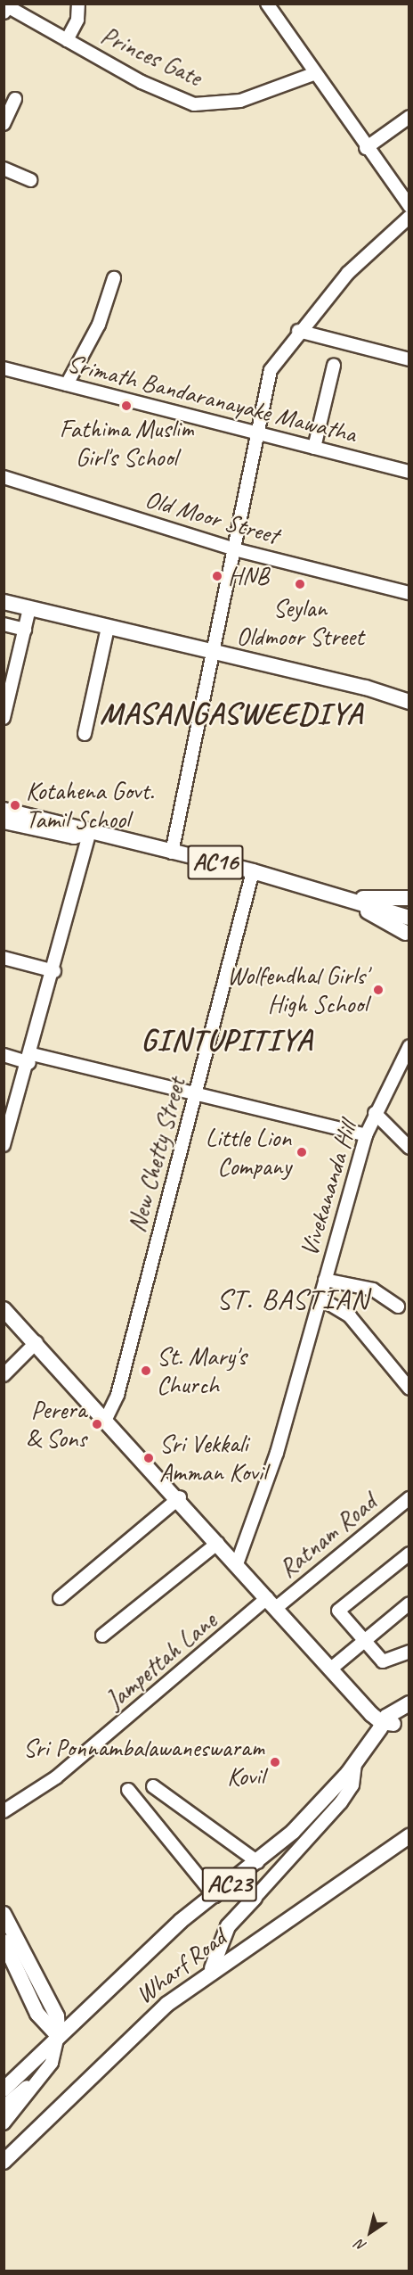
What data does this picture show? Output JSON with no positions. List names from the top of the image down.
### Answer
{
  "streets": {
    "main road": ["AC16", "AC23", "Wharf Road"],
    "street": [
      "Princes Gate",
      "Srimath Bandaranayake Mawatha",
      "Old Moor Street",
      "New Chetty Street",
      "Vivekananda Hill",
      "Ratnam Road",
      "Jampettah Lane"
    ]
  },
  "crossings": [
    ["AC16", "New Chetty Street"],
    ["Ratnam Road", "Jampettah Lane"]
  ],
  "districts": ["MASANGASWEEDIYA", "GINTUPITIYA", "ST. BASTIAN"],
  "places": [
    "Fathima Muslim Girl's School",
    "HNB",
    "Seylan Oldmoor Street",
    "Kotahena Govt. Tamil School",
    "Wolfendhal Girls' High School",
    "Little Lion Company",
    "St. Mary's Church",
    "Perera & Sons",
    "Sri Vekkali Amman Kovil",
    "Sri Ponnambalawaneswaram Kovil"
  ],
  "north": "bottom left"
}
